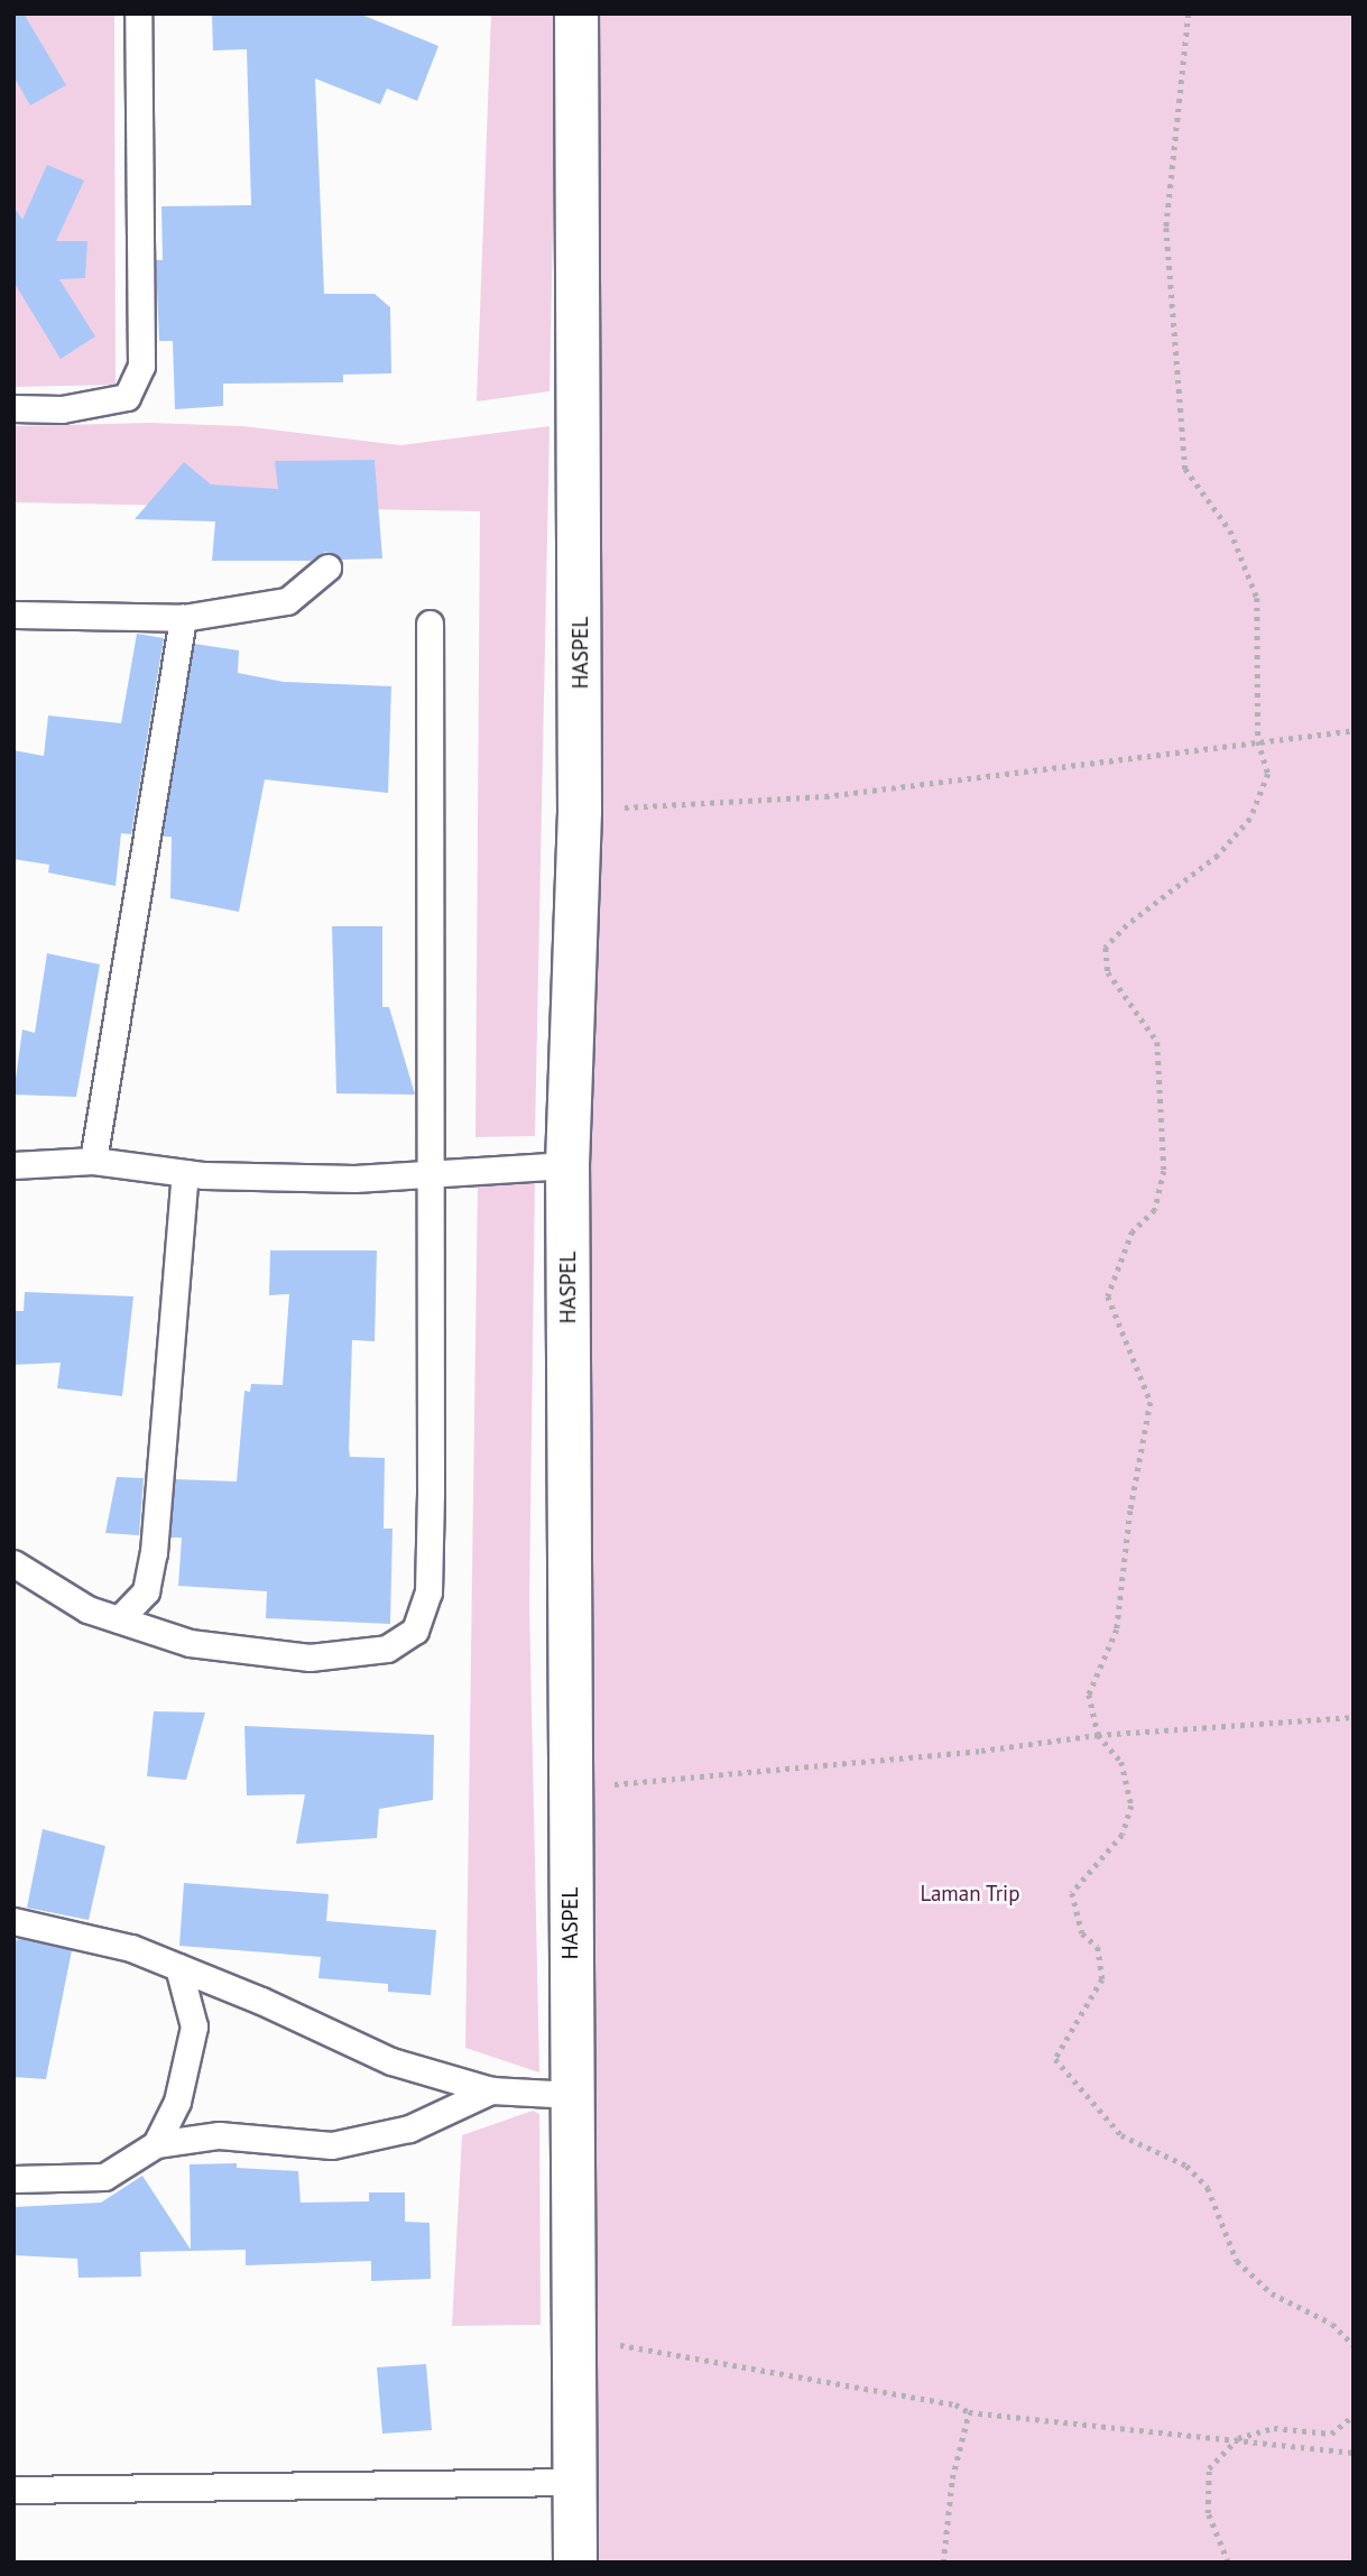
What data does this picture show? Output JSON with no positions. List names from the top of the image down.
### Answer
{
  "streets": {
    "street": ["HASPEL"]
  },
  "parks": ["Laman Trip"]
}
